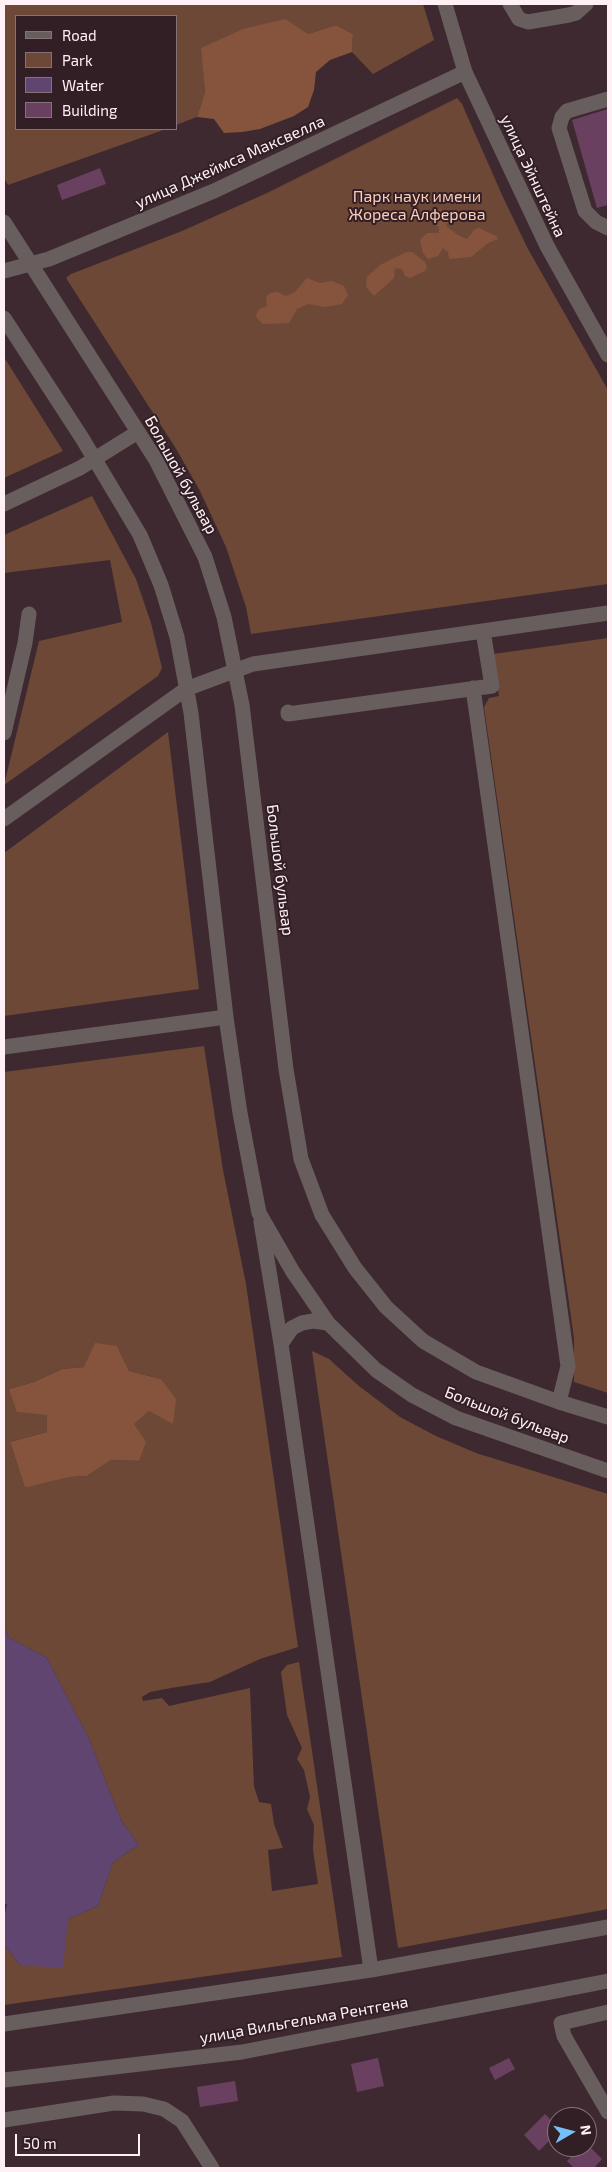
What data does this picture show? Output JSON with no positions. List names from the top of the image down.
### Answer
{
  "streets": {
    "street": [
      "улица Джеймса Максвелла",
      "улица Эйнштейна",
      "Большой бульвар",
      "улица Вильгельма Рентгена"
    ]
  },
  "crossings": [
    ["улица Джеймса Максвелла", "улица Эйнштейна"],
    ["улица Джеймса Максвелла", "Большой бульвар"]
  ],
  "parks": ["Парк наук имени Жореса Алферова"],
  "legend": [
    "Road",
    "Park",
    "Water",
    "Building"
  ],
  "scale_bar": "50 m",
  "north": "right"
}
